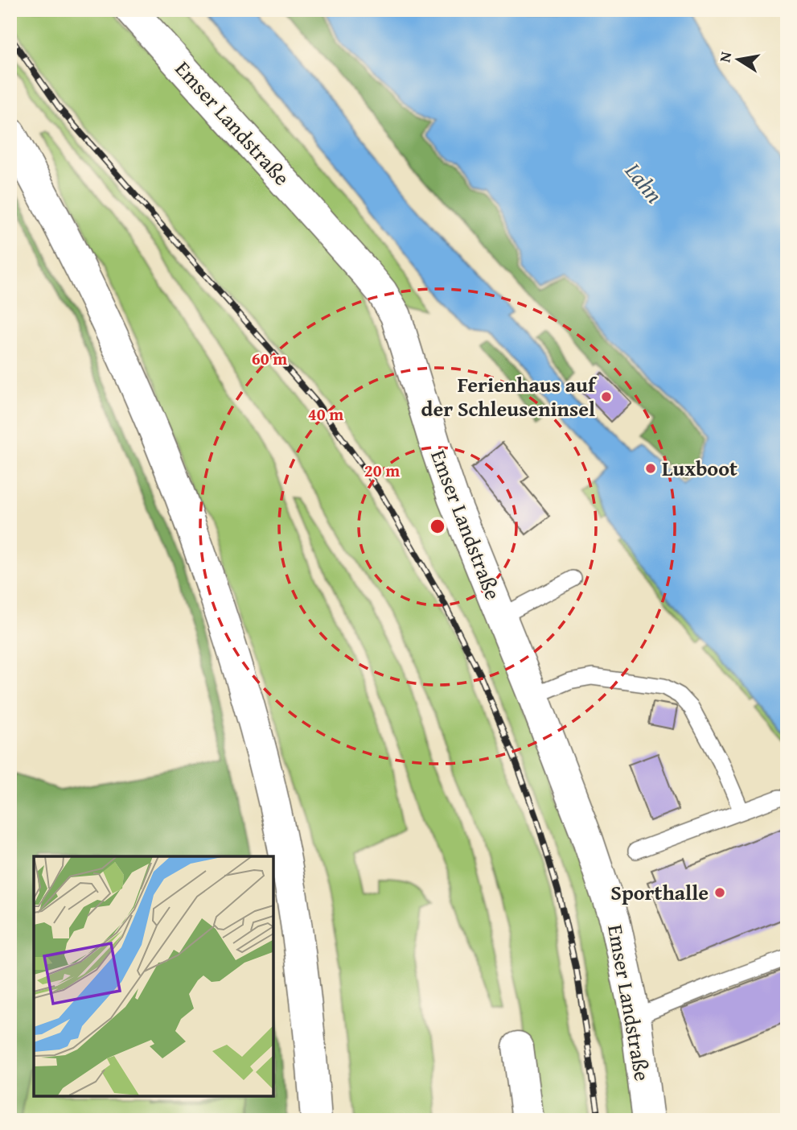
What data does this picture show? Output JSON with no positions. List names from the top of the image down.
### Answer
{
  "streets": {
    "street": ["Emser Landstraße"]
  },
  "water": ["Lahn"],
  "places": ["Ferienhaus auf der Schleuseninsel", "Luxboot", "Sporthalle"],
  "north": "left",
  "rings": ["60 m", "40 m", "20 m"]
}
